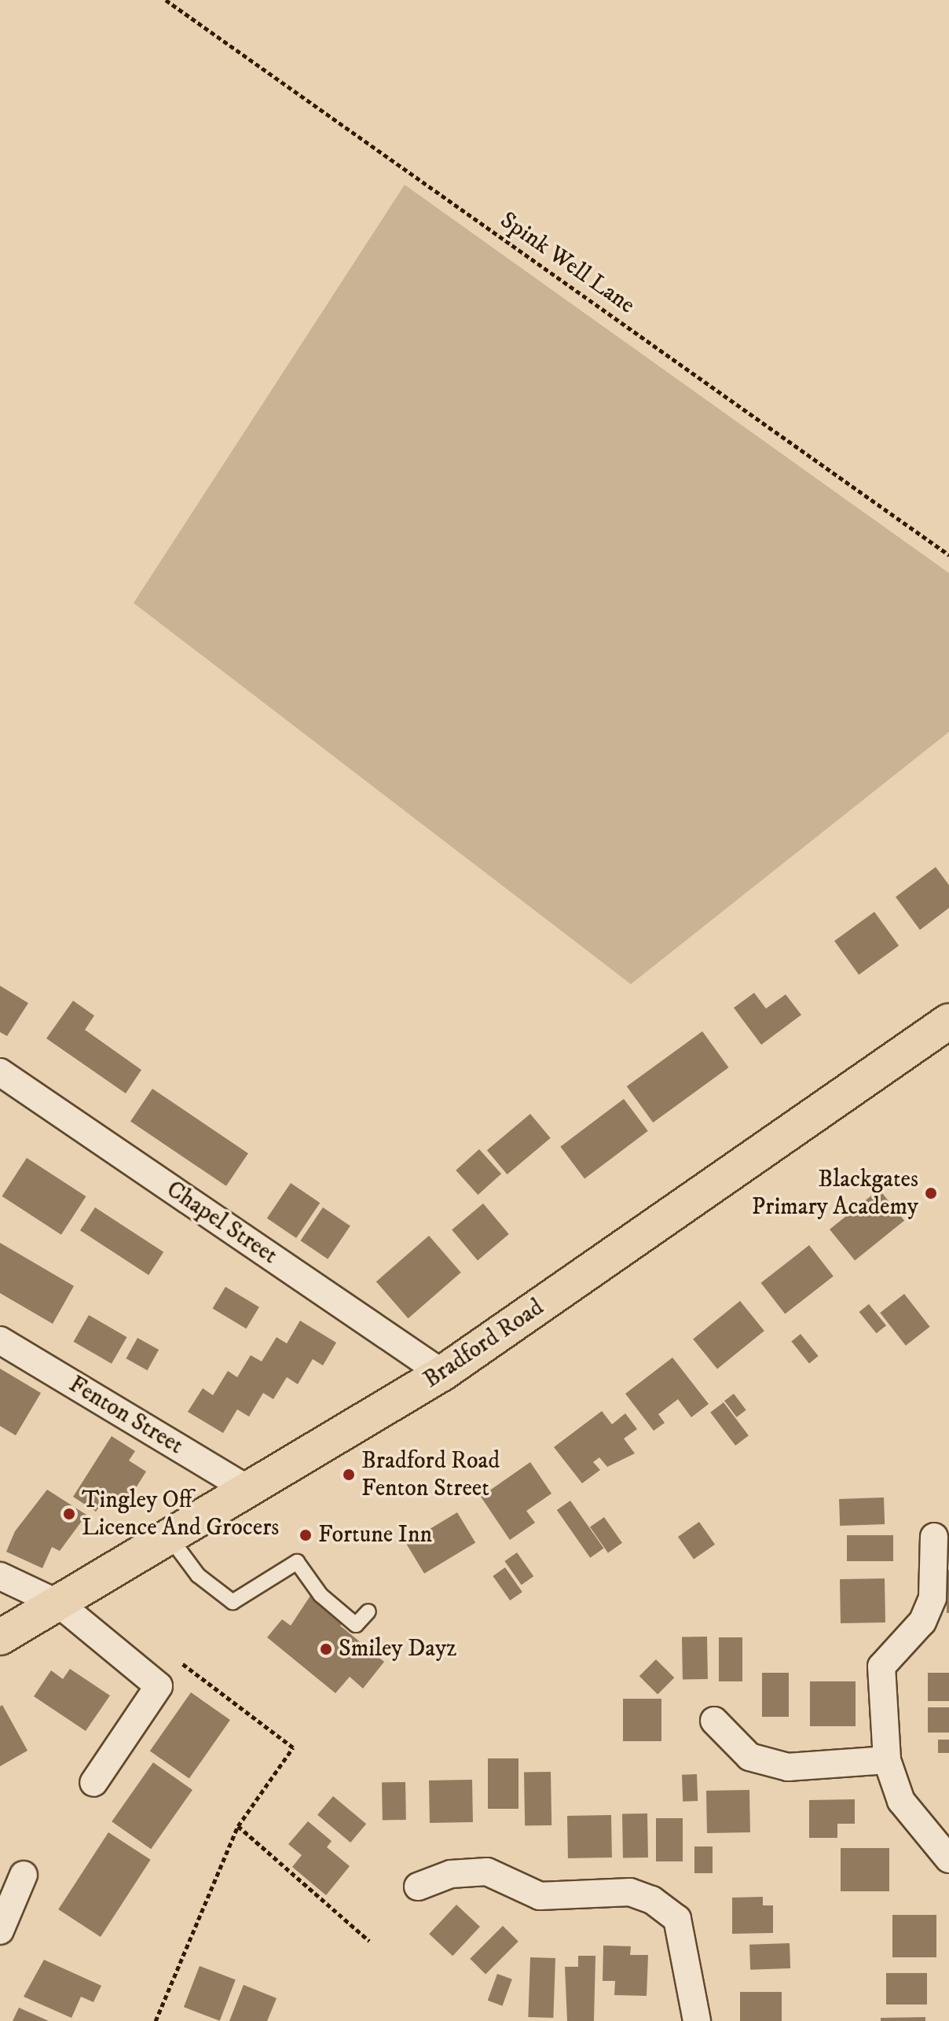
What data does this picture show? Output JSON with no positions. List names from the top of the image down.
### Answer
{
  "streets": {
    "main road": ["Bradford Road"],
    "street": ["Chapel Street", "Fenton Street"],
    "path": ["Spink Well Lane"]
  },
  "crossings": [
    ["Chapel Street", "Bradford Road"],
    ["Bradford Road", "Fenton Street"]
  ],
  "places": [
    "Blackgates Primary Academy",
    "Bradford Road Fenton Street",
    "Tingley Off Licence And Grocers",
    "Fortune Inn",
    "Smiley Dayz"
  ]
}
